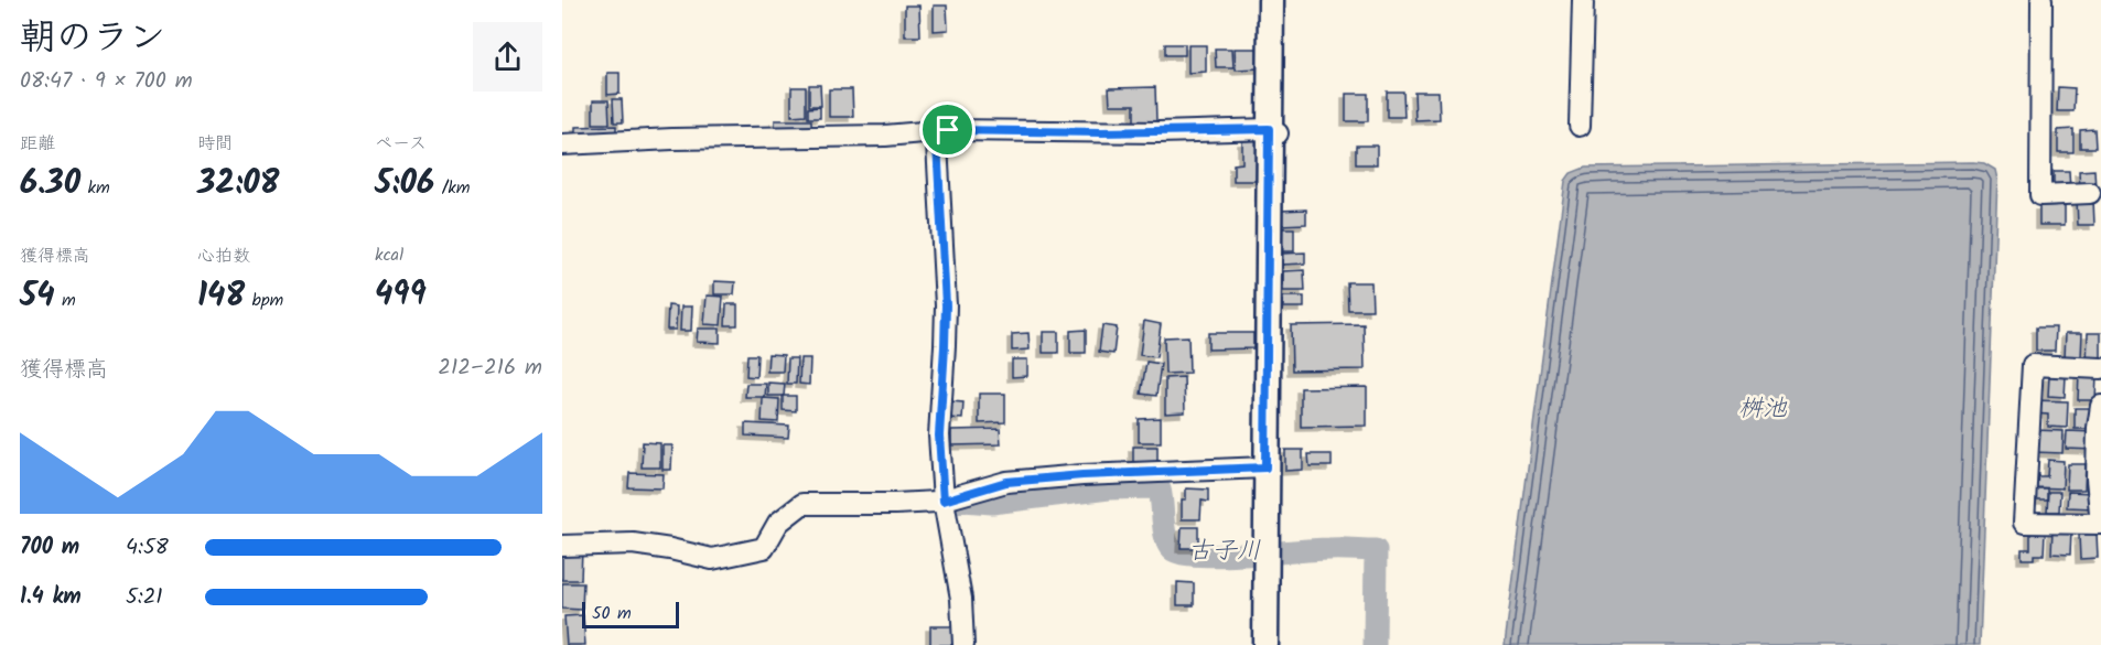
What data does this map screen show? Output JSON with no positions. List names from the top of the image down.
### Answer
{
  "water": ["桝池", "古子川"],
  "scale_bar": "50 m",
  "page": {
    "heading": ["朝のラン", "08:47 · 9 × 700 m"],
    "stats": [
      ["距離", "6.30 km"],
      ["時間", "32:08"],
      ["ペース", "5:06 /km"],
      ["獲得標高", "54 m"],
      ["心拍数", "148 bpm"],
      ["kcal", "499"]
    ],
    "chart": ["獲得標高", "212–216 m"],
    "list": [
      {
        "name": "700 m",
        "note": "4:58"
      },
      {
        "name": "1.4 km",
        "note": "5:21"
      }
    ],
    "scale": "50 m"
  }
}
